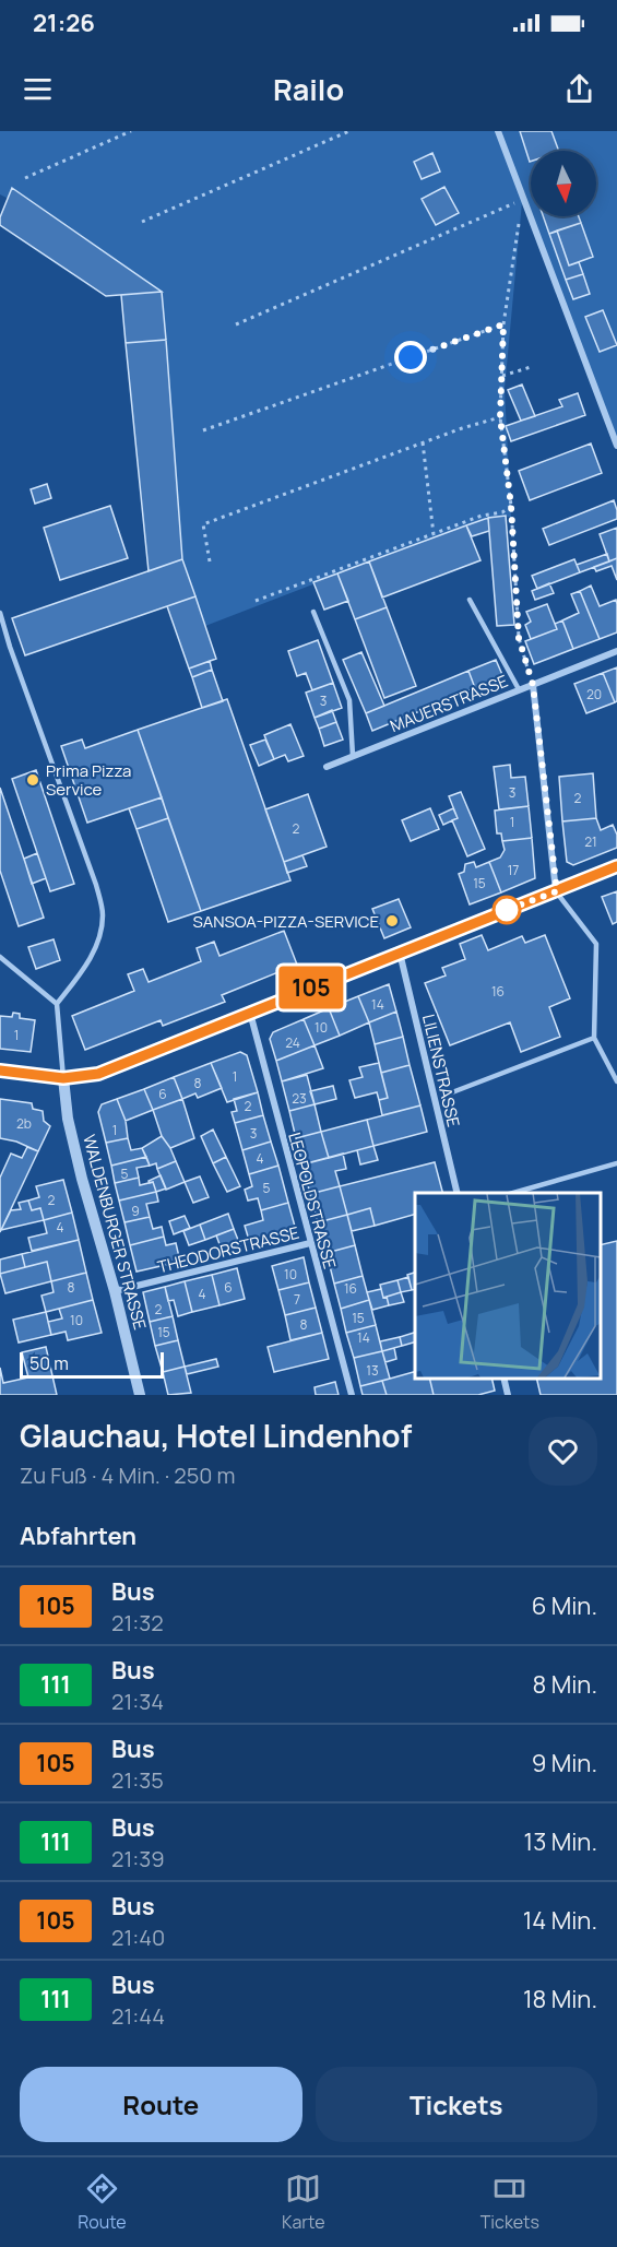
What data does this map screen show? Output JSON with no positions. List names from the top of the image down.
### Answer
{
  "streets": {
    "street": [
      "MAUERSTRASSE",
      "LILIENSTRASSE",
      "LEOPOLDSTRASSE",
      "WALDENBURGER STRASSE",
      "THEODORSTRASSE"
    ]
  },
  "crossings": [
    ["LEOPOLDSTRASSE", "THEODORSTRASSE"],
    ["WALDENBURGER STRASSE", "THEODORSTRASSE"]
  ],
  "places": ["Prima Pizza Service", "SANSOA-PIZZA-SERVICE"],
  "lines": ["bus line 105"],
  "house_numbers": [
    "20",
    "3",
    "3",
    "2",
    "1",
    "2",
    "21",
    "17",
    "15",
    "16",
    "14",
    "10",
    "1",
    "24",
    "1",
    "8",
    "6",
    "23",
    "2",
    "2b",
    "1",
    "3",
    "4",
    "5",
    "5",
    "2",
    "9",
    "4",
    "10",
    "8",
    "6",
    "16",
    "4",
    "7",
    "2",
    "15",
    "10",
    "8",
    "15",
    "14",
    "13"
  ],
  "scale_bar": "50 m",
  "north": "bottom",
  "page": {
    "status": "21:26",
    "header": "Railo",
    "on_map": "105",
    "scale": "50 m",
    "heading": [
      ["Glauchau, Hotel Lindenhof", "Zu Fuß · 4 Min. · 250 m"],
      "Abfahrten"
    ],
    "list": [
      {
        "mark": "105",
        "name": "Bus",
        "note": "21:32",
        "value": "6 Min."
      },
      {
        "mark": "111",
        "name": "Bus",
        "note": "21:34",
        "value": "8 Min."
      },
      {
        "mark": "105",
        "name": "Bus",
        "note": "21:35",
        "value": "9 Min."
      },
      {
        "mark": "111",
        "name": "Bus",
        "note": "21:39",
        "value": "13 Min."
      },
      {
        "mark": "105",
        "name": "Bus",
        "note": "21:40",
        "value": "14 Min."
      },
      {
        "mark": "111",
        "name": "Bus",
        "note": "21:44",
        "value": "18 Min."
      }
    ],
    "buttons": ["Route", "Tickets"],
    "tabs": ["Route", "Karte", "Tickets"]
  }
}
